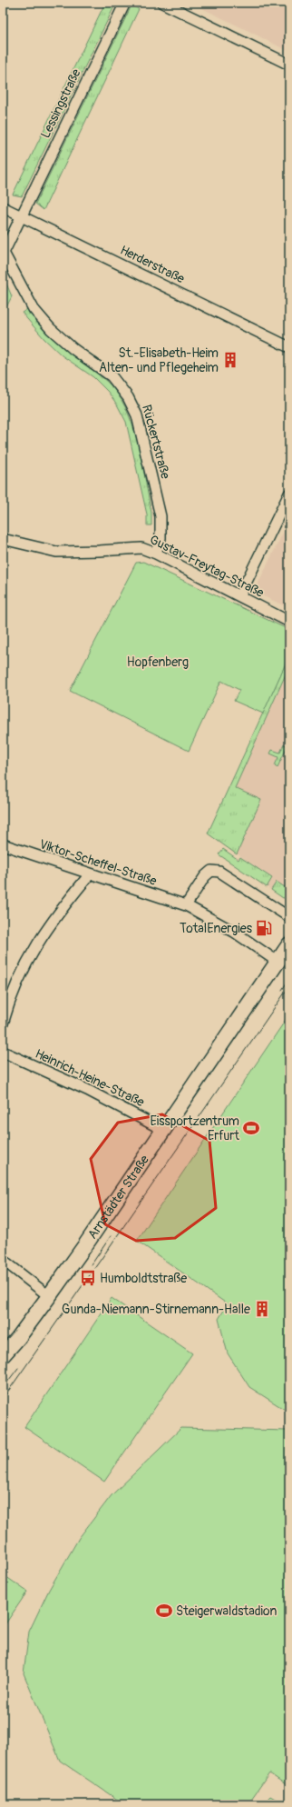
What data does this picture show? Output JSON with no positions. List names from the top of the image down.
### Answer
{
  "streets": {
    "main road": ["Arnstädter Straße"],
    "street": [
      "Lessingstraße",
      "Herderstraße",
      "Rückertstraße",
      "Gustav-Freytag-Straße",
      "Viktor-Scheffel-Straße",
      "Heinrich-Heine-Straße"
    ]
  },
  "crossings": [
    ["Lessingstraße", "Herderstraße"],
    ["Lessingstraße", "Rückertstraße"],
    ["Herderstraße", "Rückertstraße"],
    ["Rückertstraße", "Gustav-Freytag-Straße"],
    ["Viktor-Scheffel-Straße", "Arnstädter Straße"],
    ["Heinrich-Heine-Straße", "Arnstädter Straße"]
  ],
  "parks": ["Hopfenberg"],
  "places": {
    "building": ["St.-Elisabeth-Heim Alten- und Pflegeheim", "Gunda-Niemann-Stirnemann-Halle"],
    "fuel station": ["TotalEnergies"],
    "sports": ["Eissportzentrum Erfurt", "Steigerwaldstadion"],
    "bus stop": ["Humboldtstraße"]
  }
}
